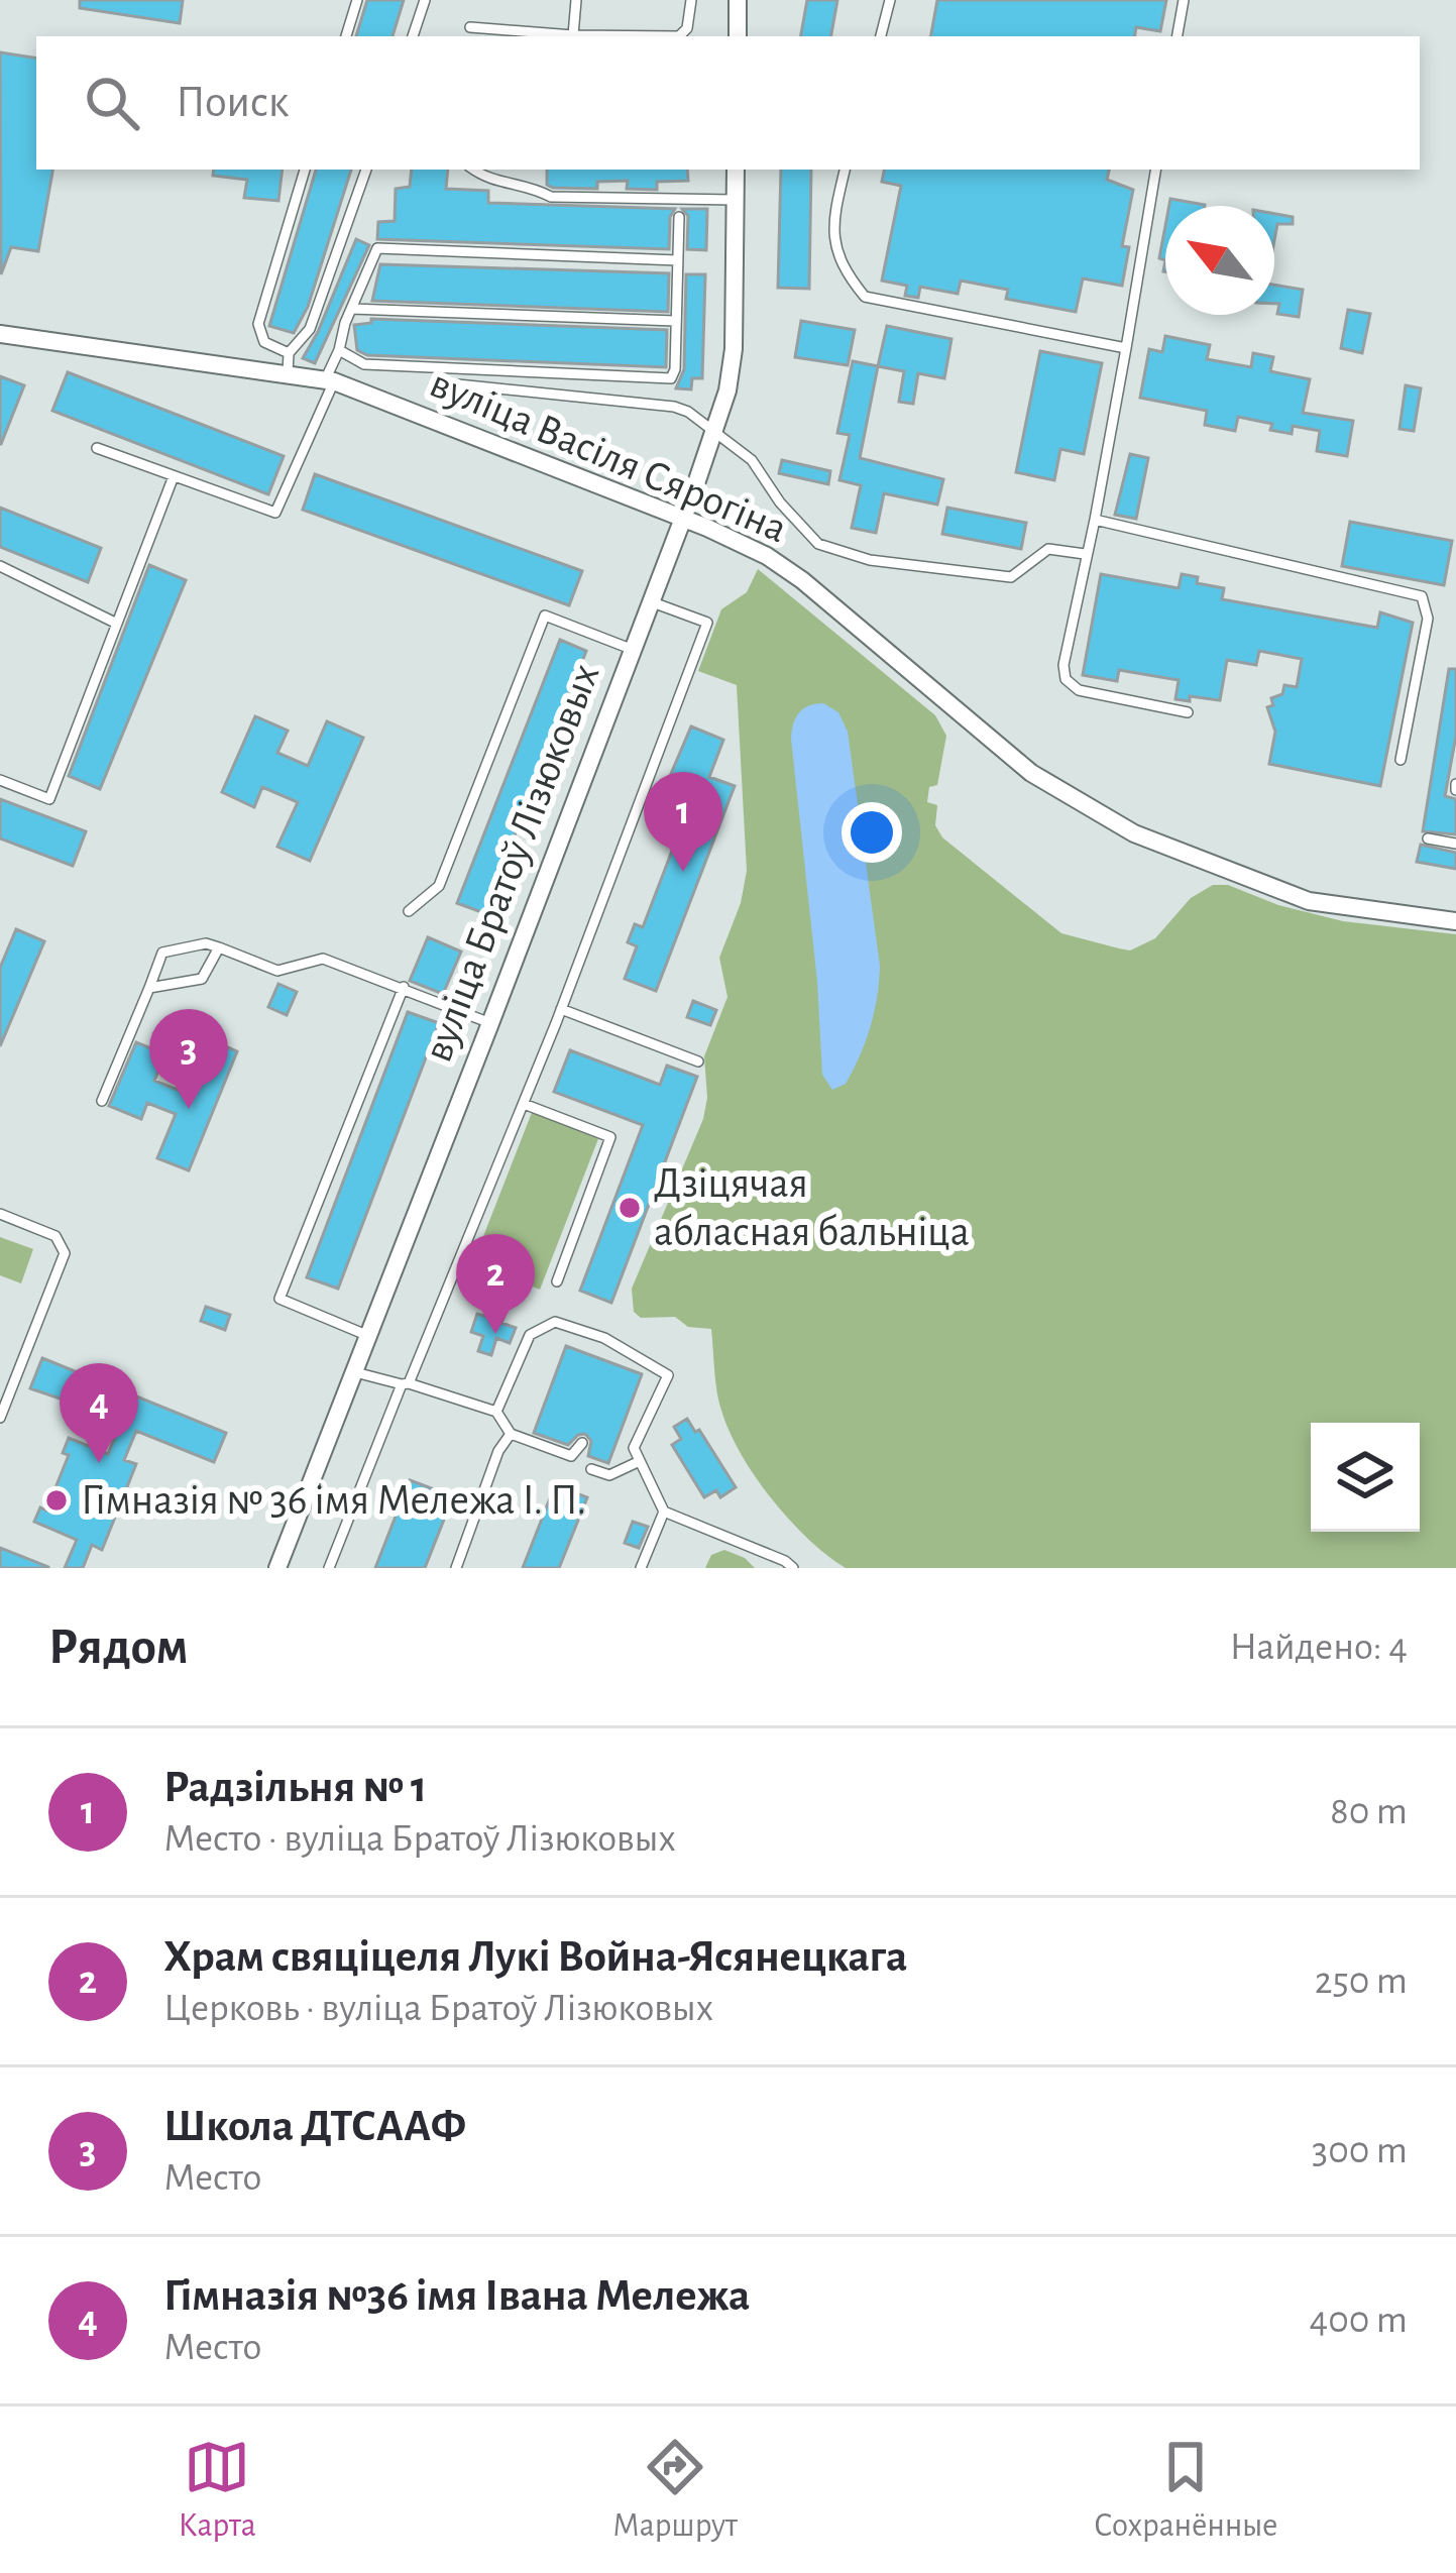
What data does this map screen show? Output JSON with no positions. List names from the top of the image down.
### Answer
{
  "streets": {
    "street": ["вуліца Васіля Сярогіна", "вуліца Братоў Лізюковых"]
  },
  "crossings": [
    ["вуліца Васіля Сярогіна", "вуліца Братоў Лізюковых"]
  ],
  "places": ["Дзіцячая абласная бальніца", "Гімназія № 36 імя Мележа І. П."],
  "north": "top left",
  "page": {
    "search": "Поиск",
    "pins": [
      "1",
      "3",
      "2",
      "4"
    ],
    "heading": ["Рядом", "Найдено: 4"],
    "list": [
      {
        "mark": "1",
        "name": "Радзільня № 1",
        "note": "Место · вуліца Братоў Лізюковых",
        "value": "80 m"
      },
      {
        "mark": "2",
        "name": "Храм свяціцеля Лукі Война-Ясянецкага",
        "note": "Церковь · вуліца Братоў Лізюковых",
        "value": "250 m"
      },
      {
        "mark": "3",
        "name": "Школа ДТСААФ",
        "note": "Место",
        "value": "300 m"
      },
      {
        "mark": "4",
        "name": "Гімназія №36 імя Івана Мележа",
        "note": "Место",
        "value": "400 m"
      }
    ],
    "nav": ["Карта", "Маршрут", "Сохранённые"]
  }
}
